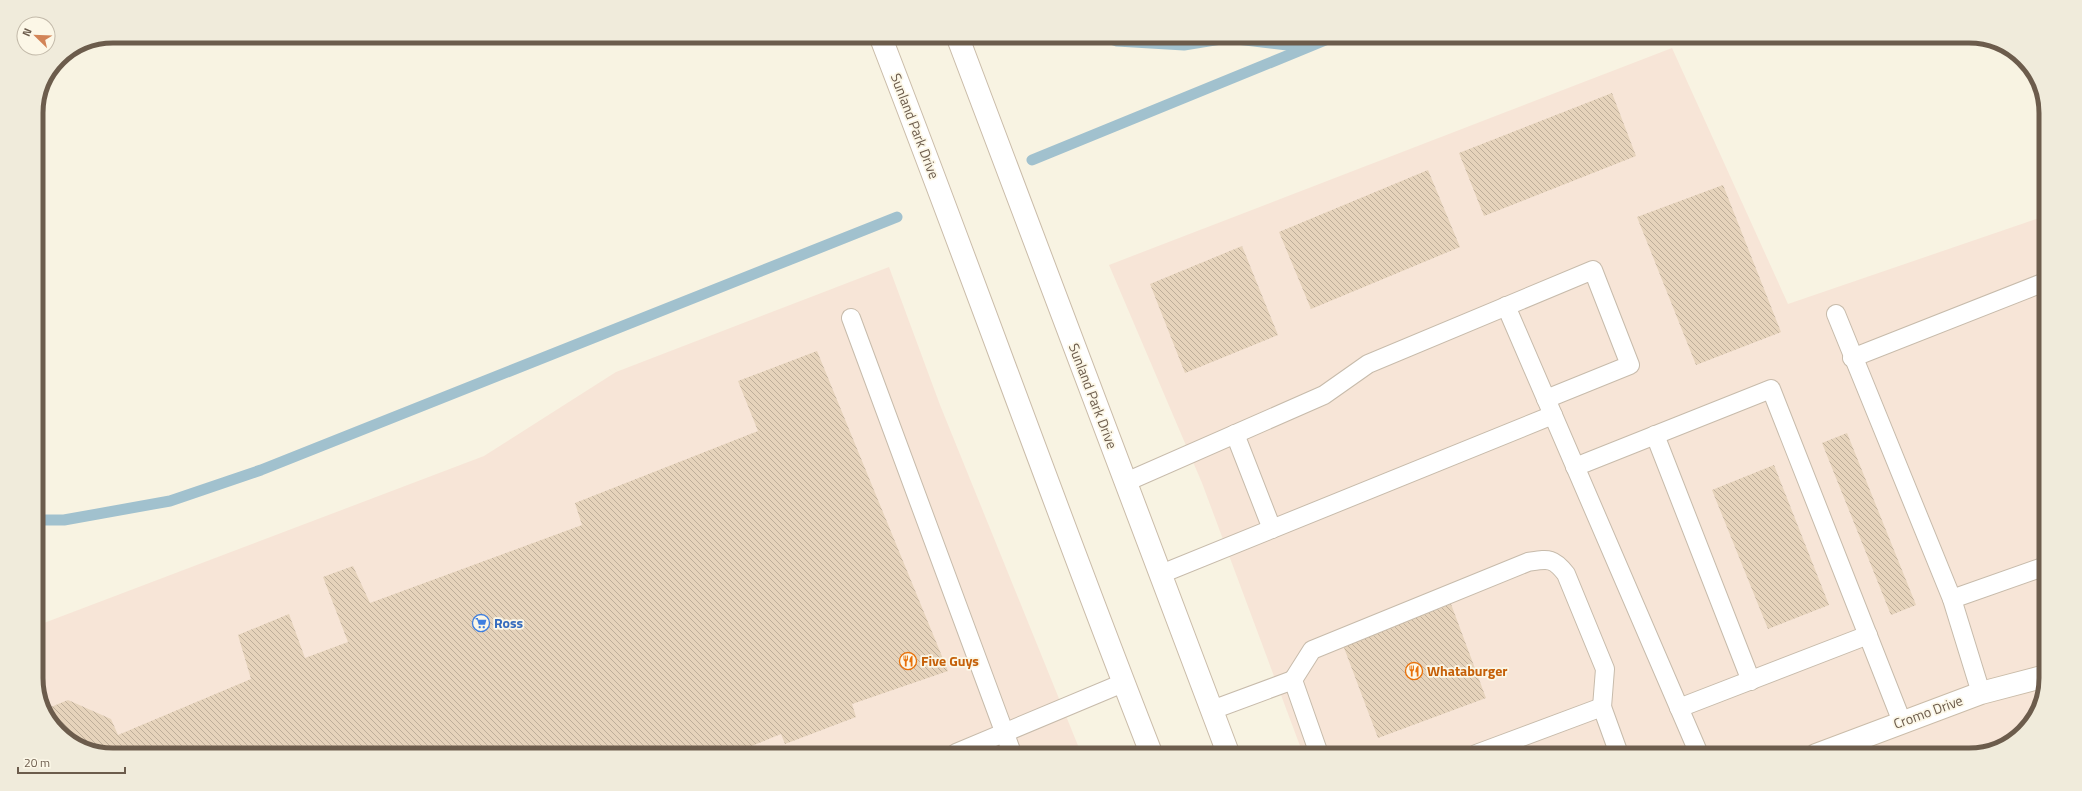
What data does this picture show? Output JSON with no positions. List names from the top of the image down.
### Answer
{
  "streets": {
    "main road": ["Sunland Park Drive", "Cromo Drive"]
  },
  "places": {
    "supermarket": ["Ross"],
    "restaurant": ["Five Guys", "Whataburger"]
  },
  "scale_bar": "20 m",
  "north": "top left"
}
